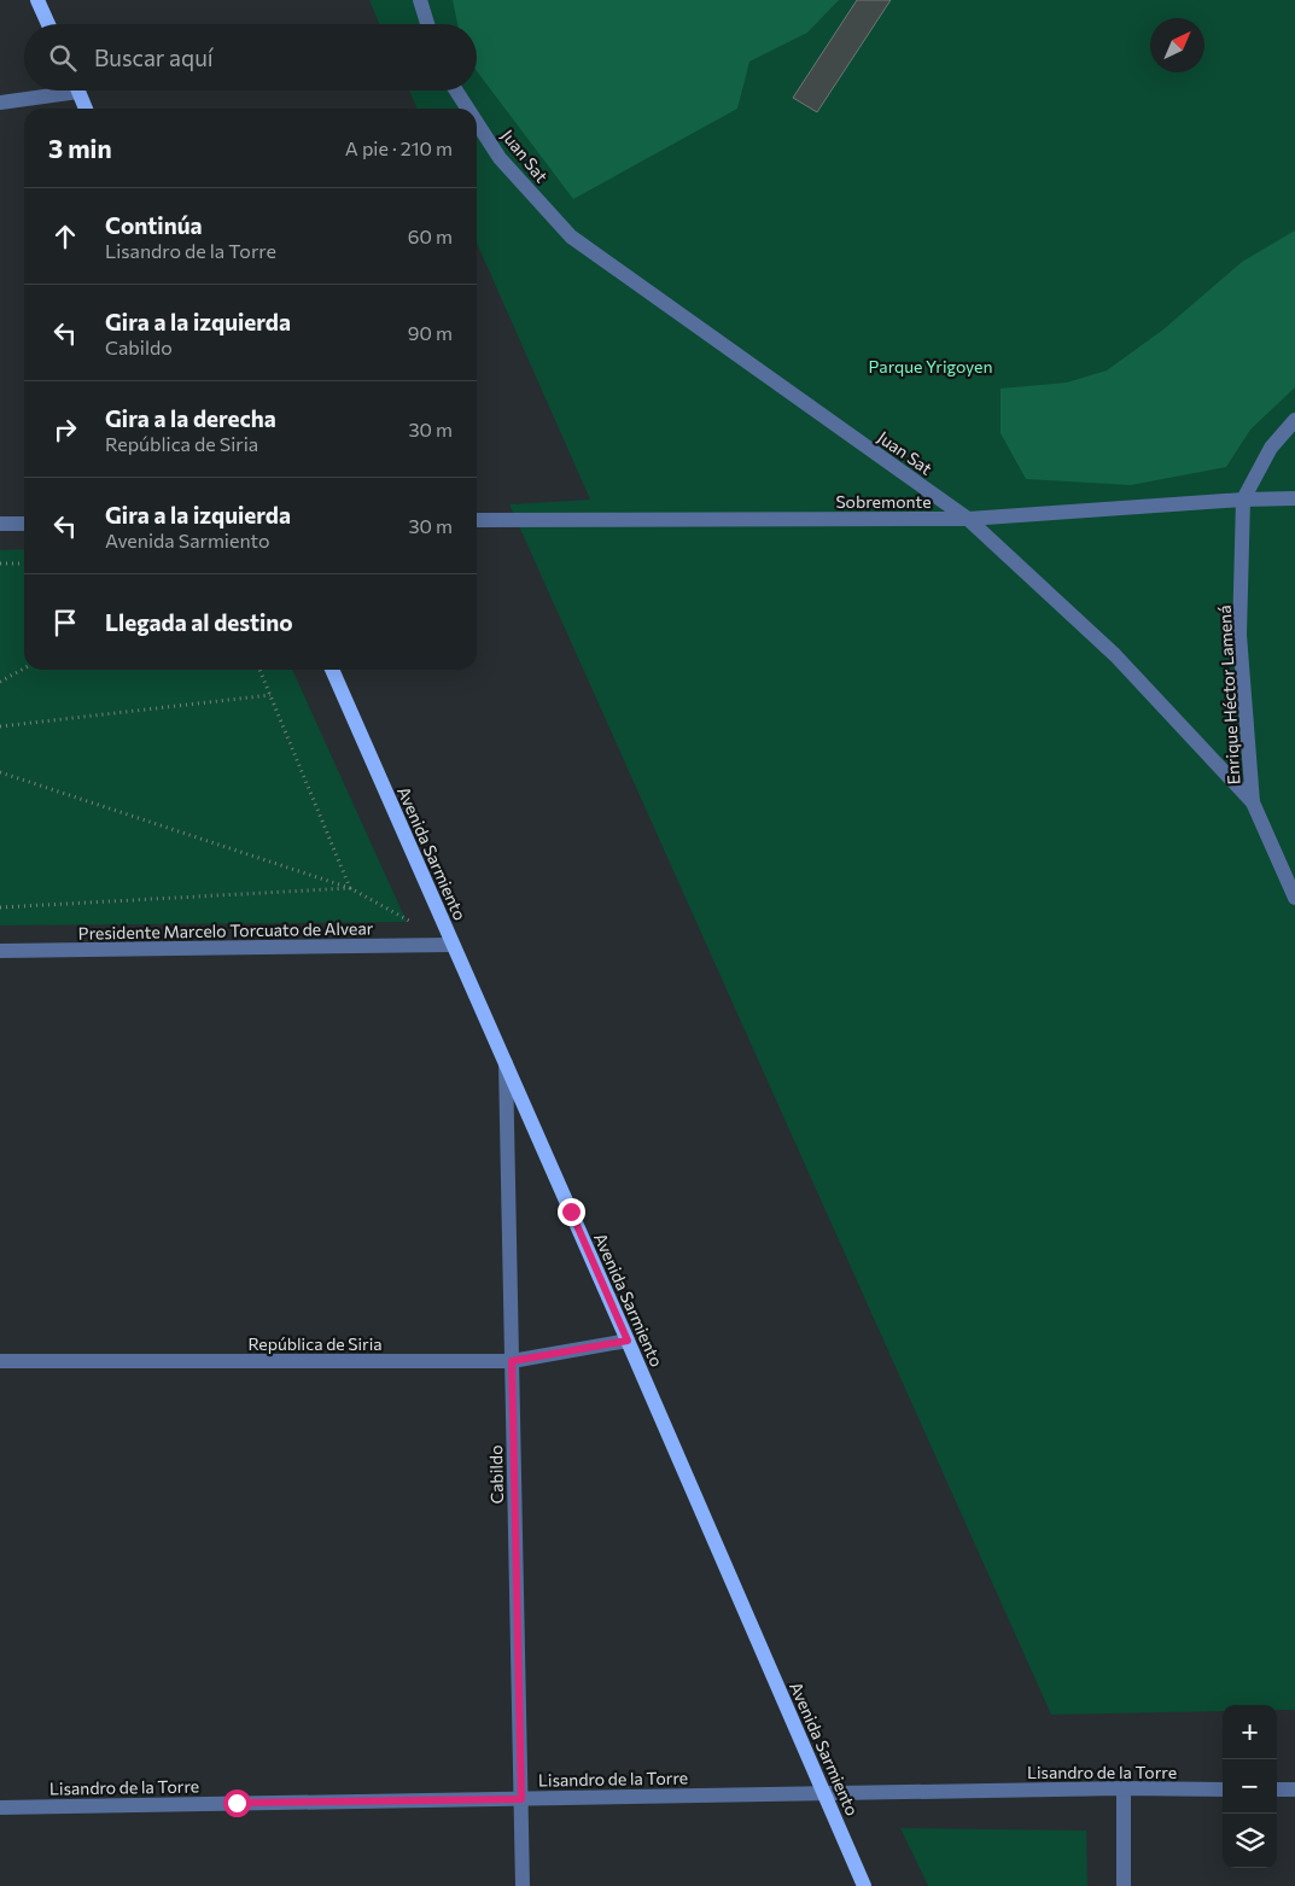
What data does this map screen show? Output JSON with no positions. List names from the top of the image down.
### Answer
{
  "streets": {
    "main road": ["Avenida Sarmiento"],
    "street": [
      "Juan Sat",
      "Sobremonte",
      "Enrique Héctor Lamená",
      "Presidente Marcelo Torcuato de Alvear",
      "República de Siria",
      "Cabildo",
      "Lisandro de la Torre"
    ]
  },
  "crossings": [
    ["Juan Sat", "Sobremonte"],
    ["Juan Sat", "Enrique Héctor Lamená"],
    ["Sobremonte", "Enrique Héctor Lamená"],
    ["Avenida Sarmiento", "Presidente Marcelo Torcuato de Alvear"],
    ["Avenida Sarmiento", "República de Siria"],
    ["Avenida Sarmiento", "Cabildo"],
    ["Avenida Sarmiento", "Lisandro de la Torre"],
    ["República de Siria", "Cabildo"],
    ["Cabildo", "Lisandro de la Torre"]
  ],
  "parks": ["Parque Yrigoyen"],
  "north": "top right",
  "page": {
    "search": "Buscar aquí",
    "heading": ["3 min", "A pie · 210 m"],
    "list": [
      ["Continúa", "Lisandro de la Torre", "60 m"],
      ["Gira a la izquierda", "Cabildo", "90 m"],
      ["Gira a la derecha", "República de Siria", "30 m"],
      ["Gira a la izquierda", "Avenida Sarmiento", "30 m"],
      "Llegada al destino"
    ],
    "map_buttons": ["+", "−"]
  }
}
